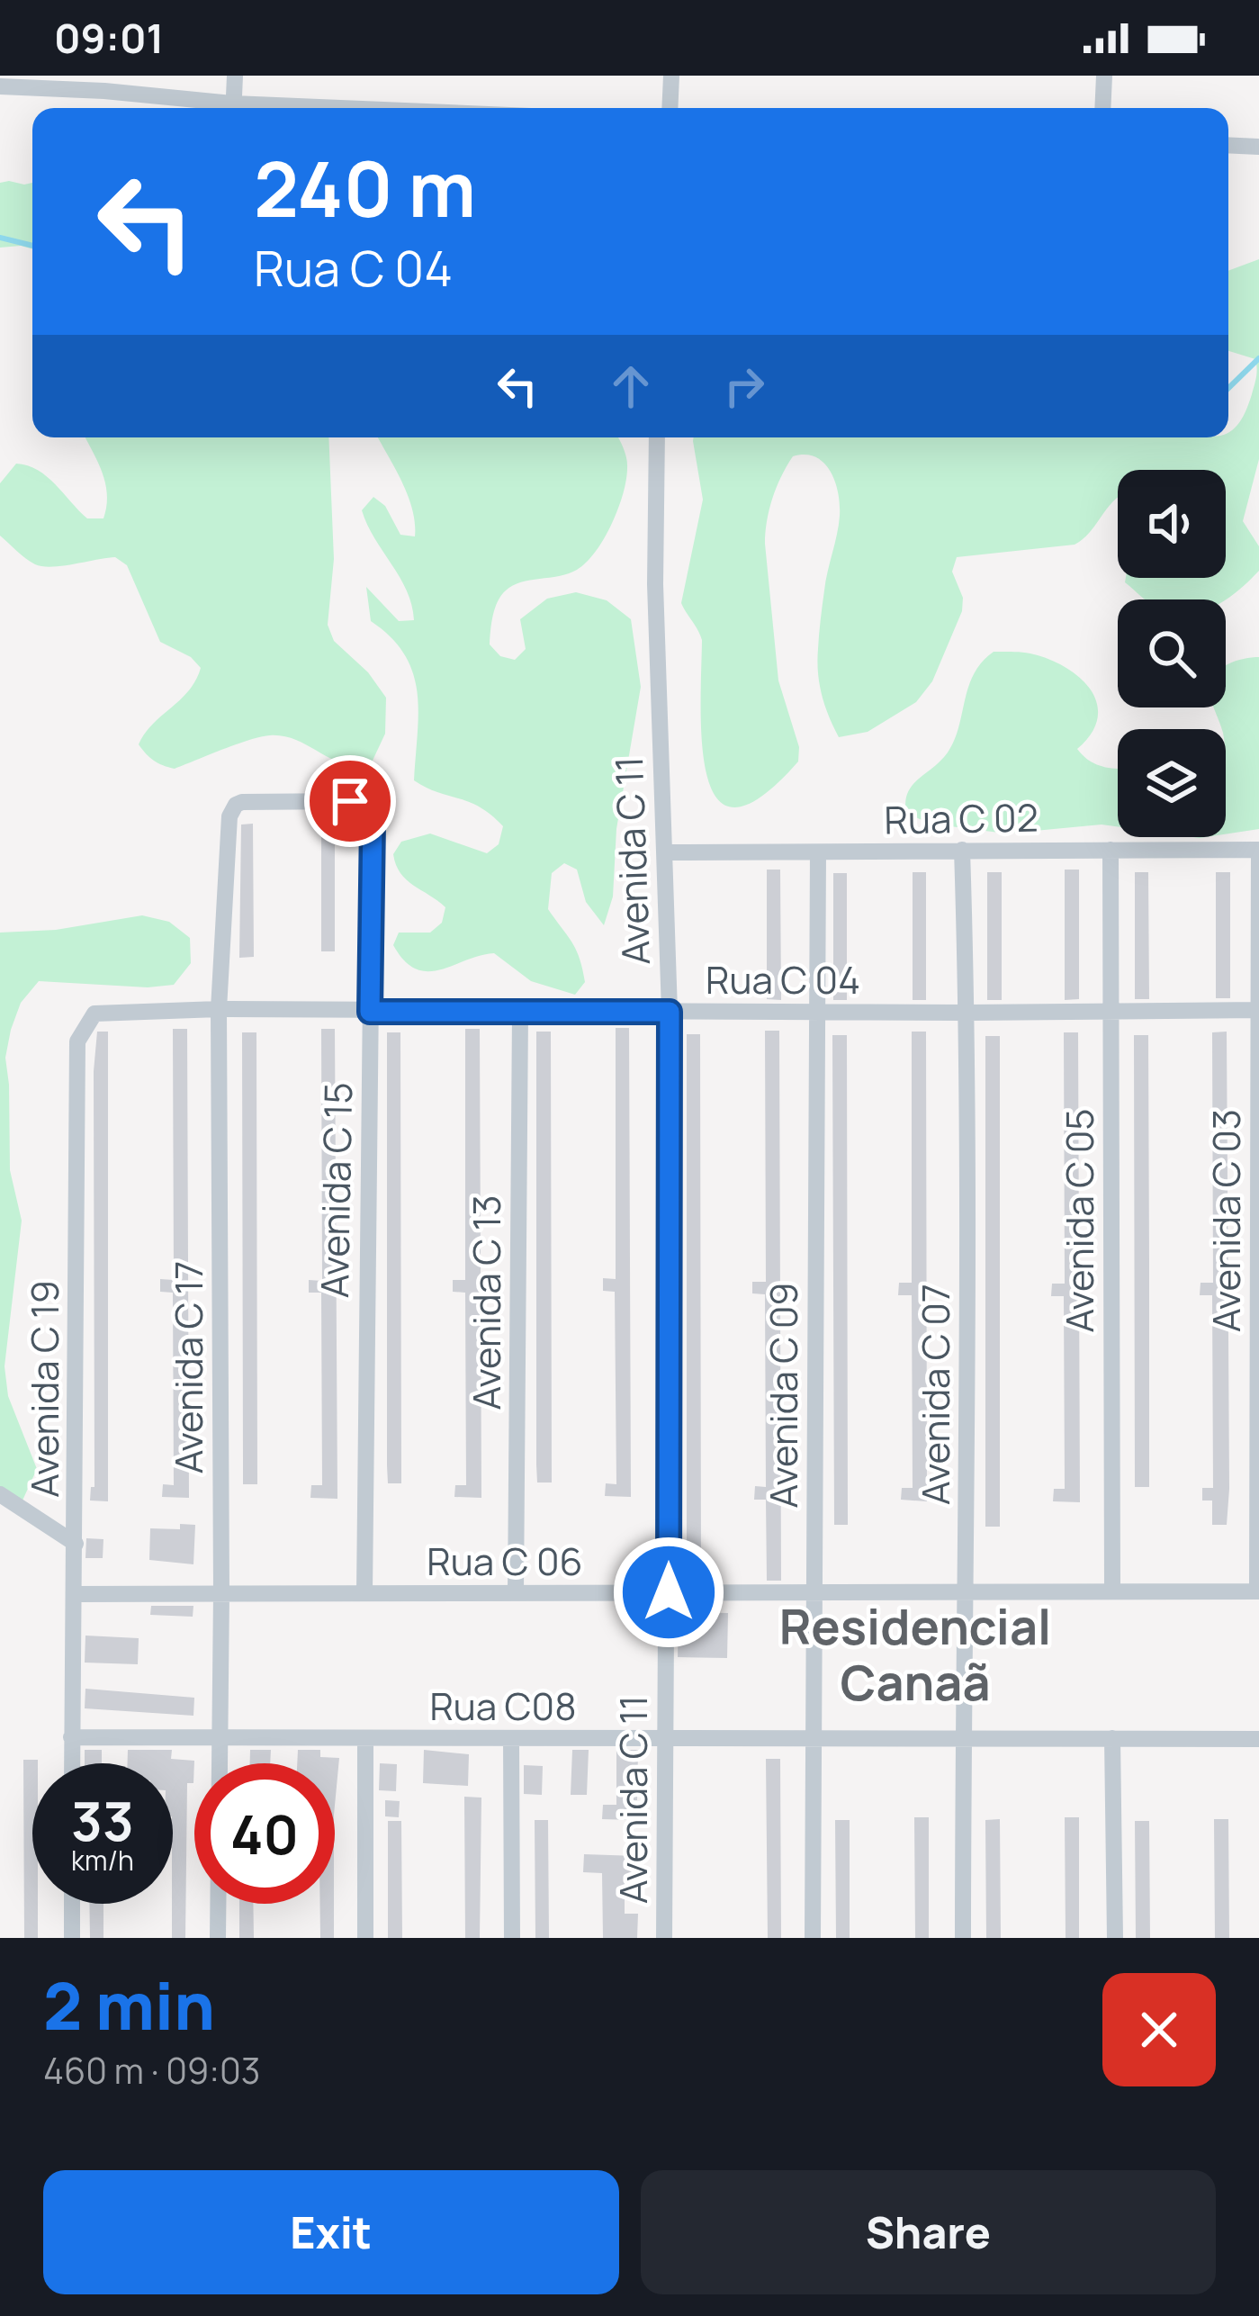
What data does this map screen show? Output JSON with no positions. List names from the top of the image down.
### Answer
{
  "streets": {
    "street": [
      "Rua C 02",
      "Avenida C 11",
      "Rua C 04",
      "Avenida C 15",
      "Avenida C 05",
      "Avenida C 03",
      "Avenida C 13",
      "Avenida C 17",
      "Avenida C 19",
      "Avenida C 07",
      "Avenida C 09",
      "Rua C 06",
      "Rua C08"
    ]
  },
  "crossings": [
    ["Rua C 02", "Avenida C 11"],
    ["Rua C 02", "Avenida C 05"],
    ["Rua C 02", "Avenida C 03"],
    ["Rua C 02", "Avenida C 07"],
    ["Rua C 02", "Avenida C 09"],
    ["Avenida C 11", "Rua C 04"],
    ["Avenida C 11", "Rua C 06"],
    ["Avenida C 11", "Rua C08"],
    ["Rua C 04", "Avenida C 15"],
    ["Rua C 04", "Avenida C 05"],
    ["Rua C 04", "Avenida C 03"],
    ["Rua C 04", "Avenida C 13"],
    ["Rua C 04", "Avenida C 17"],
    ["Rua C 04", "Avenida C 19"],
    ["Rua C 04", "Avenida C 07"],
    ["Rua C 04", "Avenida C 09"],
    ["Avenida C 15", "Avenida C 17"],
    ["Avenida C 15", "Rua C 06"],
    ["Avenida C 05", "Rua C 06"],
    ["Avenida C 03", "Rua C 06"],
    ["Avenida C 13", "Rua C 06"],
    ["Avenida C 17", "Rua C 06"],
    ["Avenida C 17", "Rua C08"],
    ["Avenida C 19", "Rua C 06"],
    ["Avenida C 19", "Rua C08"],
    ["Avenida C 07", "Rua C 06"],
    ["Avenida C 07", "Rua C08"],
    ["Avenida C 09", "Rua C 06"],
    ["Avenida C 09", "Rua C08"]
  ],
  "districts": ["Residencial Canaã"],
  "page": {
    "status": "09:01",
    "turn": ["240 m", "Rua C 04"],
    "speed": "33 km/h",
    "limit": "40",
    "heading": ["2 min", "460 m · 09:03"],
    "buttons": ["Exit", "Share"]
  }
}
